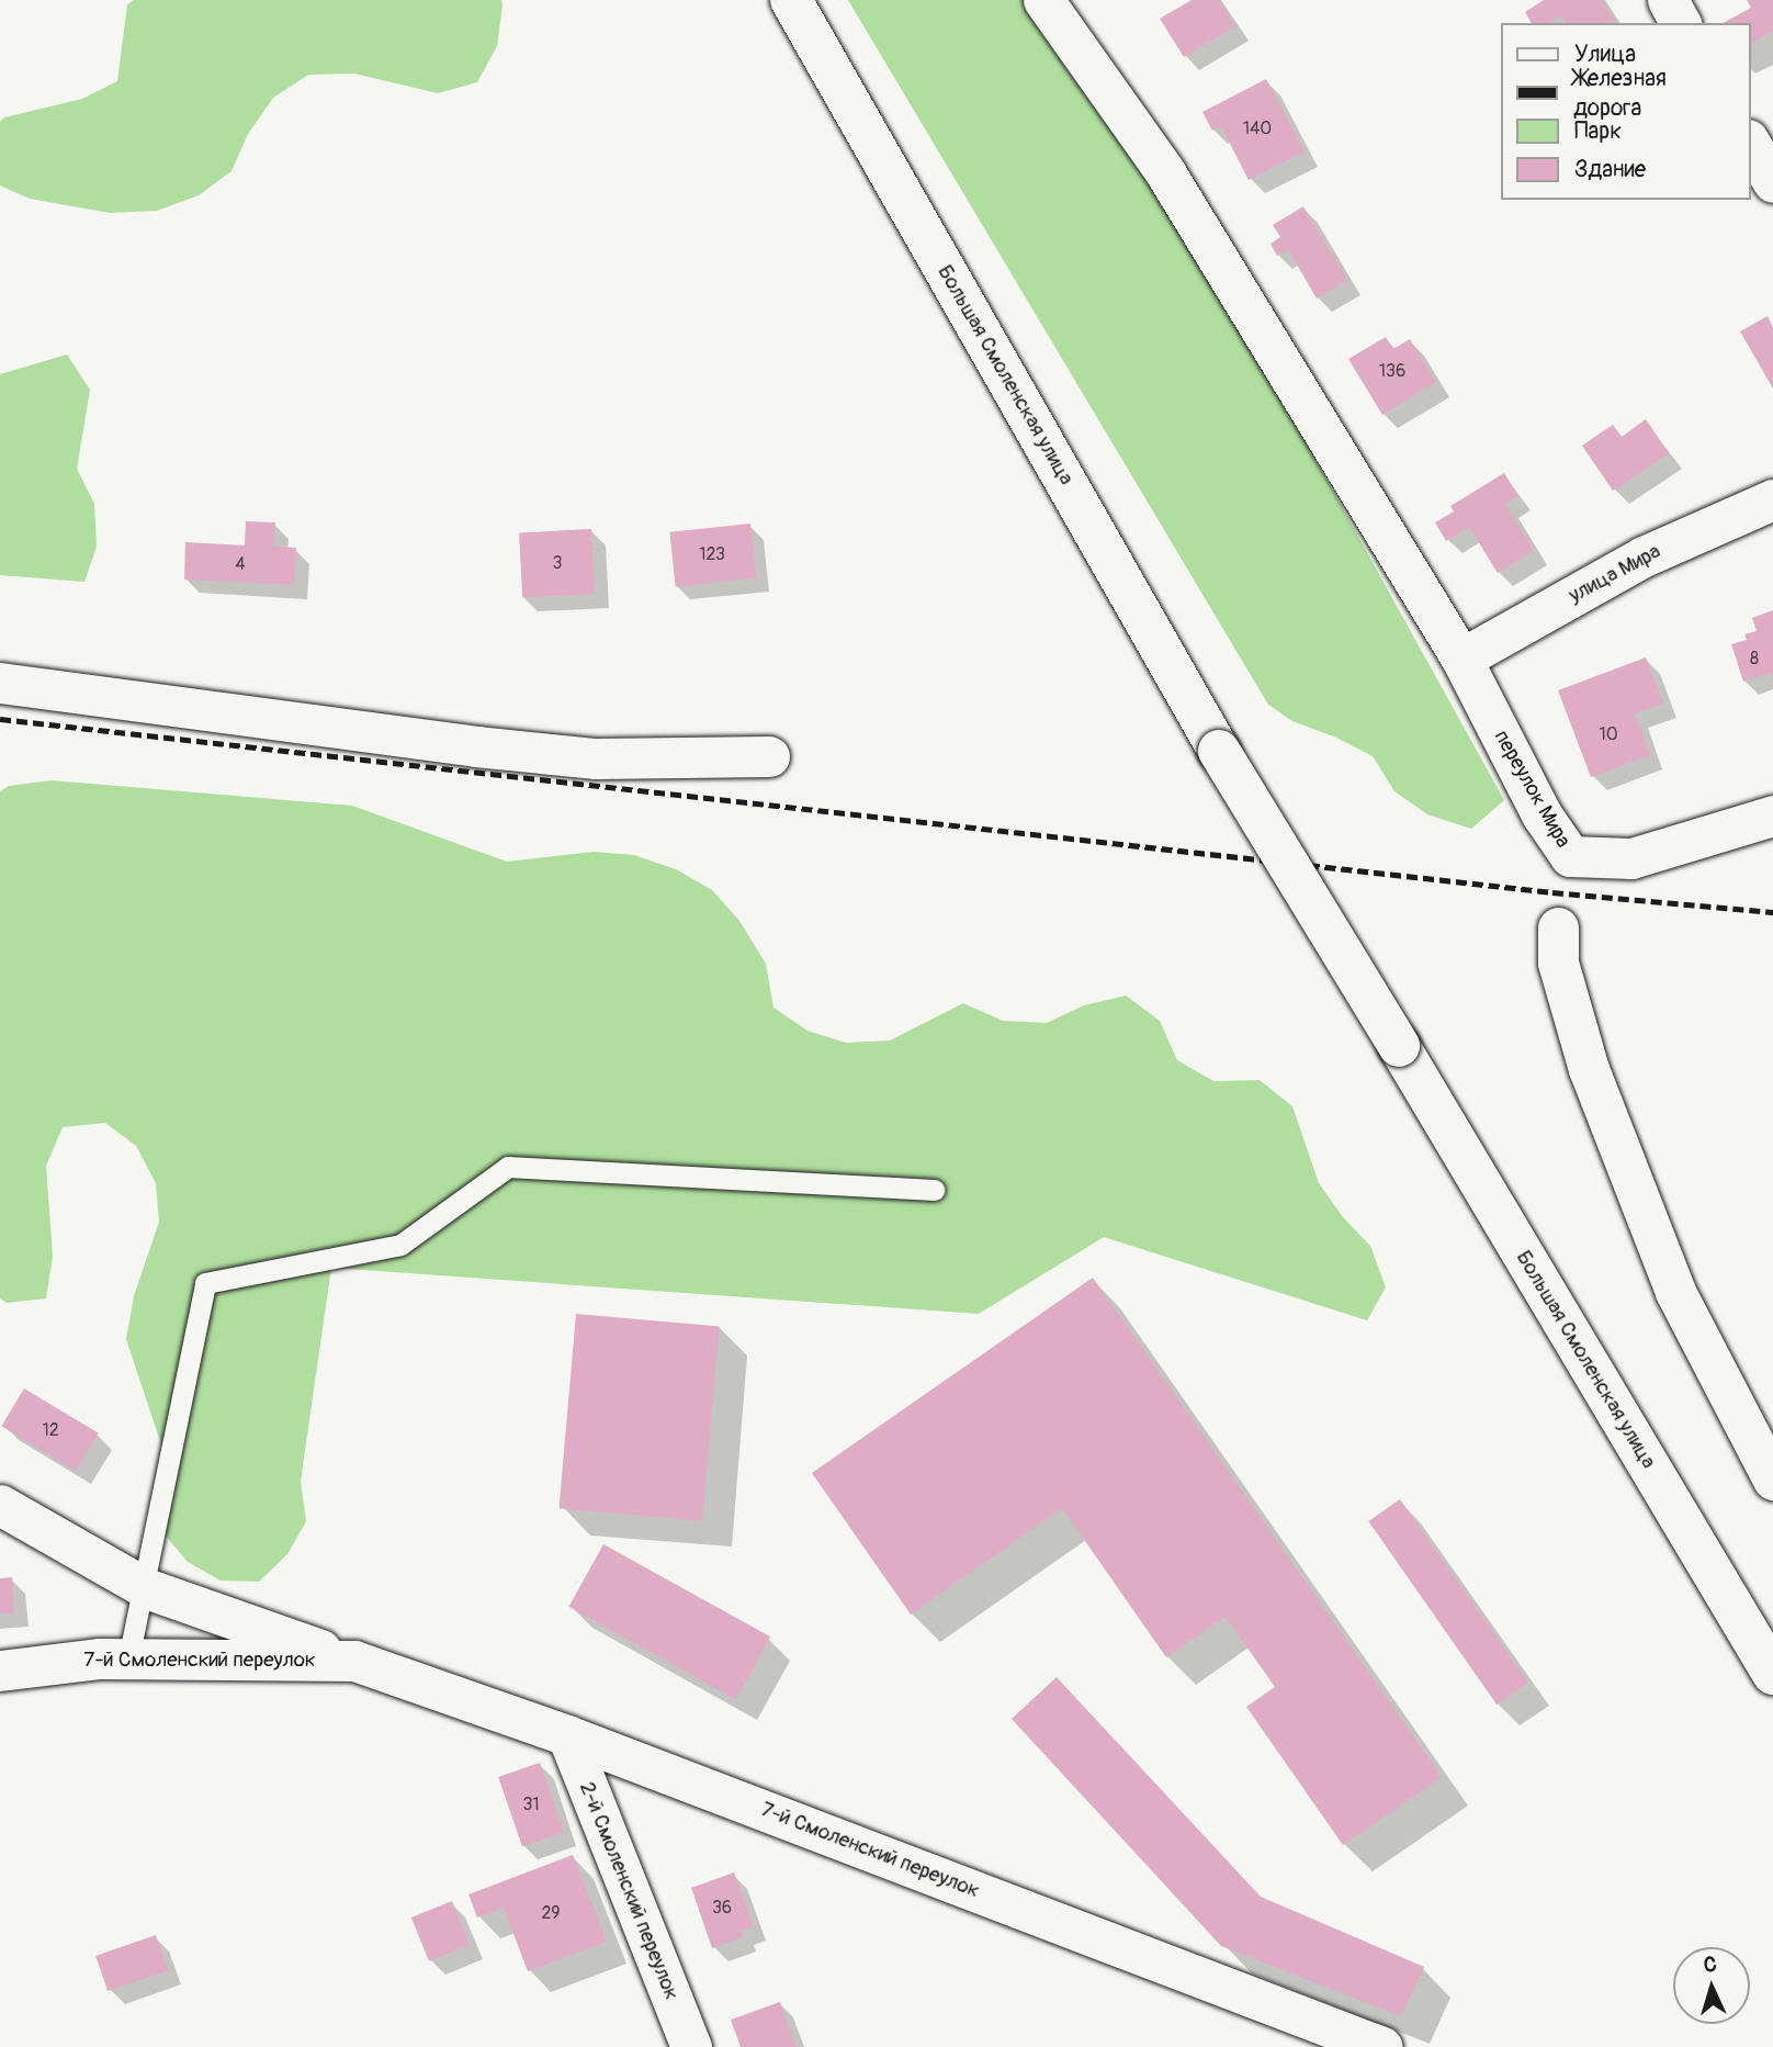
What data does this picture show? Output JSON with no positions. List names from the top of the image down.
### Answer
{
  "streets": {
    "main road": ["Большая Смоленская улица"],
    "street": [
      "улица Мира",
      "переулок Мира",
      "7-й Смоленский переулок",
      "2-й Смоленский переулок"
    ]
  },
  "crossings": [
    ["улица Мира", "переулок Мира"],
    ["7-й Смоленский переулок", "2-й Смоленский переулок"]
  ],
  "house_numbers": [
    "140",
    "136",
    "123",
    "3",
    "4",
    "8",
    "10",
    "12",
    "31",
    "36",
    "29"
  ],
  "legend": [
    "Улица",
    "Железная дорога",
    "Парк",
    "Здание"
  ],
  "north": "top"
}
